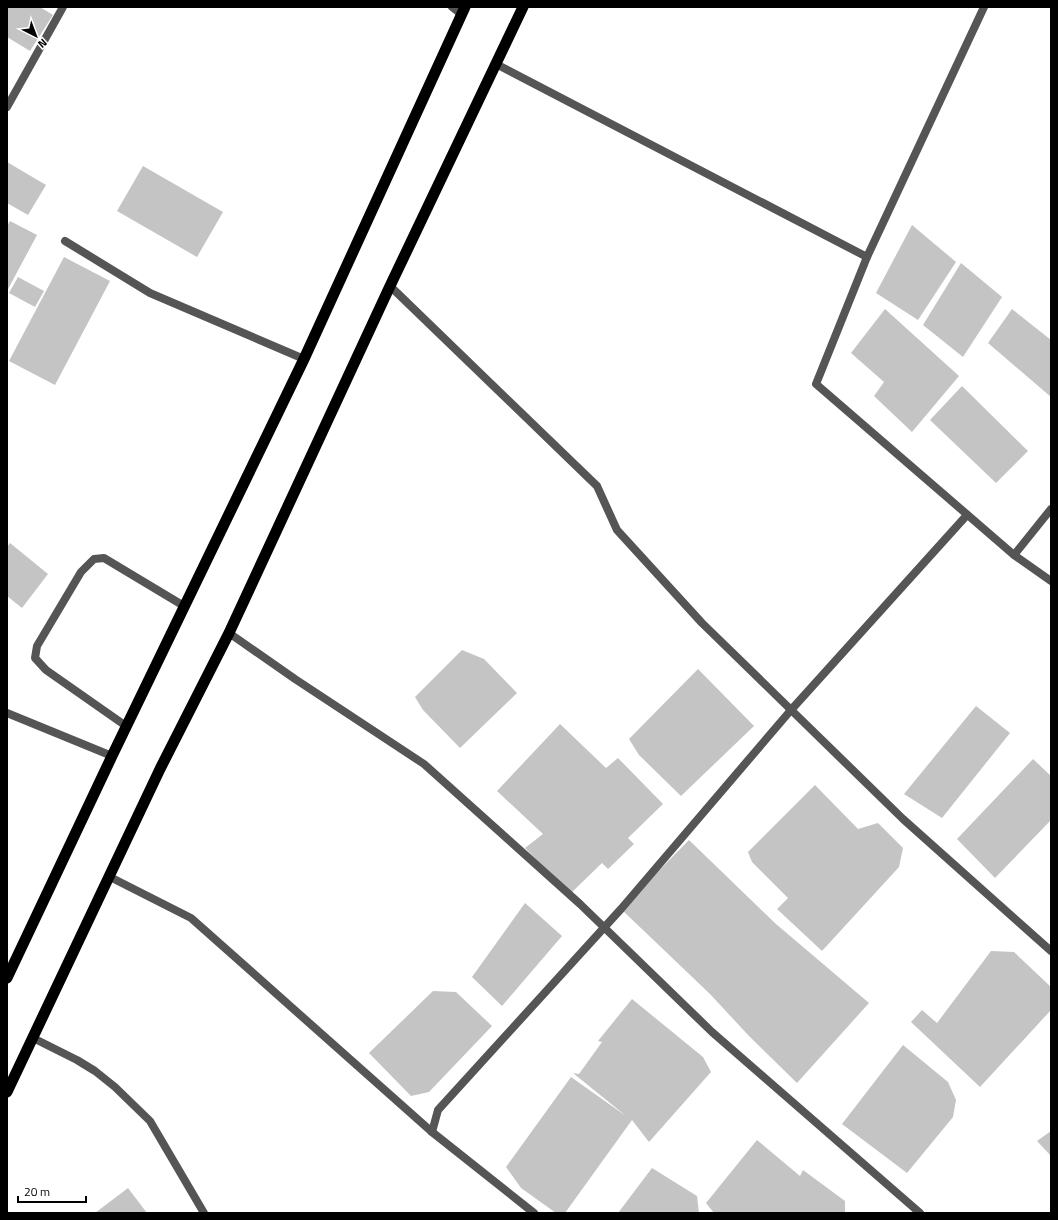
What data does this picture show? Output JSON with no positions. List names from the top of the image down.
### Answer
{
  "scale_bar": "20 m",
  "north": "bottom right"
}
